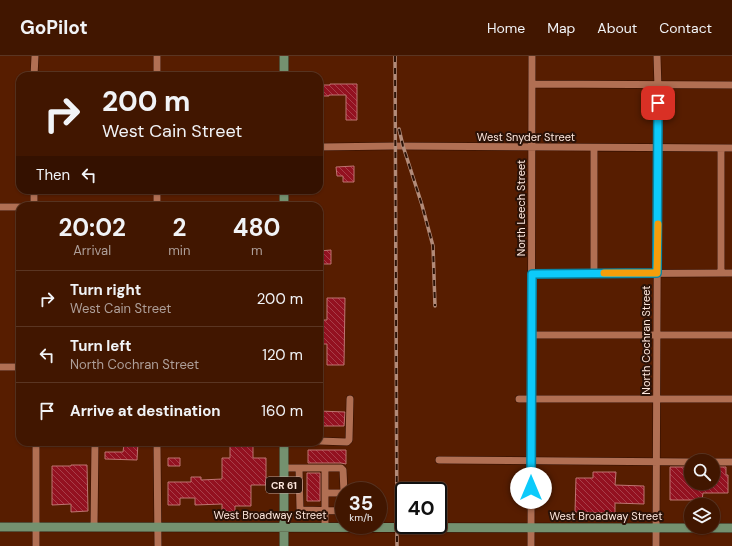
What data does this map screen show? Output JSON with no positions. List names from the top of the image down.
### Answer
{
  "streets": {
    "main road": ["CR 61", "West Broadway Street"],
    "street": ["West Snyder Street", "North Leech Street", "North Cochran Street"]
  },
  "crossings": [
    ["West Snyder Street", "North Leech Street"],
    ["West Snyder Street", "North Cochran Street"],
    ["North Leech Street", "West Broadway Street"],
    ["North Cochran Street", "West Broadway Street"],
    ["CR 61", "West Broadway Street"]
  ],
  "page": {
    "header": "GoPilot",
    "nav": [
      "Home",
      "Map",
      "About",
      "Contact"
    ],
    "turn": ["200 m", "West Cain Street"],
    "then": "Then",
    "eta": [
      "20:02",
      "Arrival",
      "2",
      "min",
      "480",
      "m"
    ],
    "list": [
      {
        "name": "Turn right",
        "note": "West Cain Street",
        "value": "200 m"
      },
      {
        "name": "Turn left",
        "note": "North Cochran Street",
        "value": "120 m"
      },
      {
        "name": "Arrive at destination",
        "value": "160 m"
      }
    ],
    "speed": "35 km/h",
    "limit": "40"
  }
}
